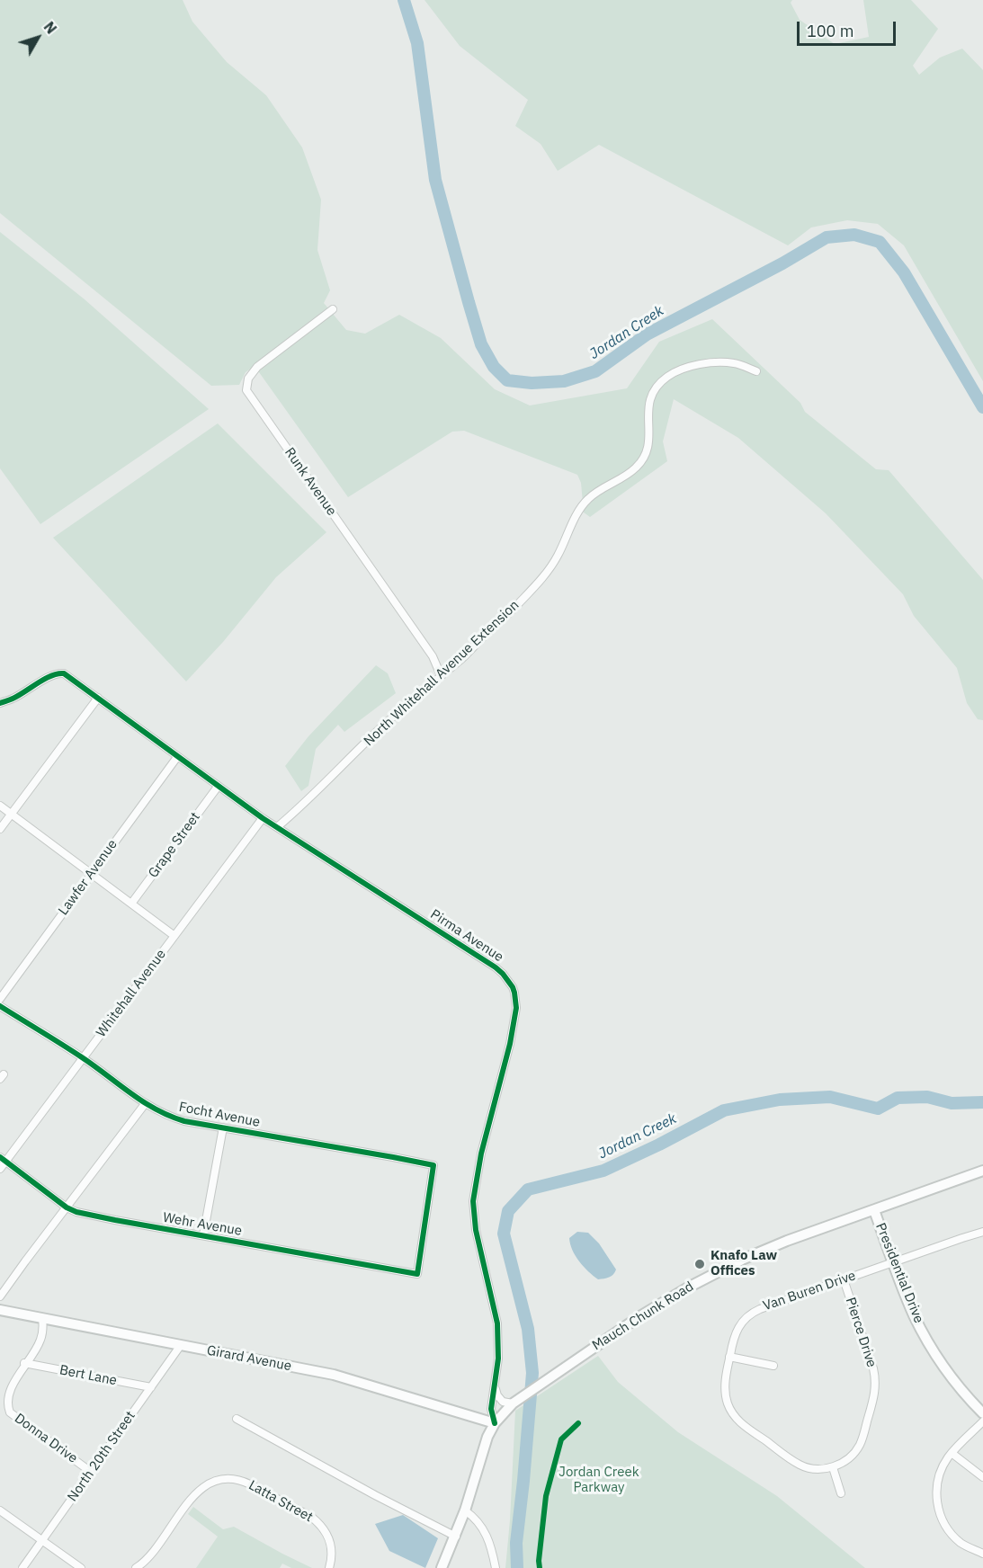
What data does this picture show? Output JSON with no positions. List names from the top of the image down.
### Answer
{
  "streets": {
    "street": [
      "Runk Avenue",
      "North Whitehall Avenue Extension",
      "Grape Street",
      "Lawfer Avenue",
      "Pirma Avenue",
      "Whitehall Avenue",
      "Focht Avenue",
      "Wehr Avenue",
      "Presidential Drive",
      "Van Buren Drive",
      "Mauch Chunk Road",
      "Pierce Drive",
      "Girard Avenue",
      "Bert Lane",
      "Donna Drive",
      "North 20th Street",
      "Latta Street"
    ]
  },
  "crossings": [
    ["Runk Avenue", "North Whitehall Avenue Extension"],
    ["North Whitehall Avenue Extension", "Pirma Avenue"],
    ["Grape Street", "Pirma Avenue"],
    ["Lawfer Avenue", "Pirma Avenue"],
    ["Pirma Avenue", "Whitehall Avenue"],
    ["Pirma Avenue", "Mauch Chunk Road"],
    ["Pirma Avenue", "Girard Avenue"],
    ["Whitehall Avenue", "Focht Avenue"],
    ["Whitehall Avenue", "Wehr Avenue"],
    ["Focht Avenue", "Wehr Avenue"],
    ["Presidential Drive", "Van Buren Drive"],
    ["Presidential Drive", "Mauch Chunk Road"],
    ["Van Buren Drive", "Pierce Drive"],
    ["Mauch Chunk Road", "Girard Avenue"],
    ["Girard Avenue", "Donna Drive"],
    ["Girard Avenue", "North 20th Street"],
    ["Bert Lane", "Donna Drive"],
    ["Bert Lane", "North 20th Street"],
    ["Donna Drive", "North 20th Street"]
  ],
  "water": ["Jordan Creek"],
  "parks": ["Jordan Creek Parkway"],
  "places": ["Knafo Law Offices"],
  "scale_bar": "100 m",
  "north": "top right"
}
